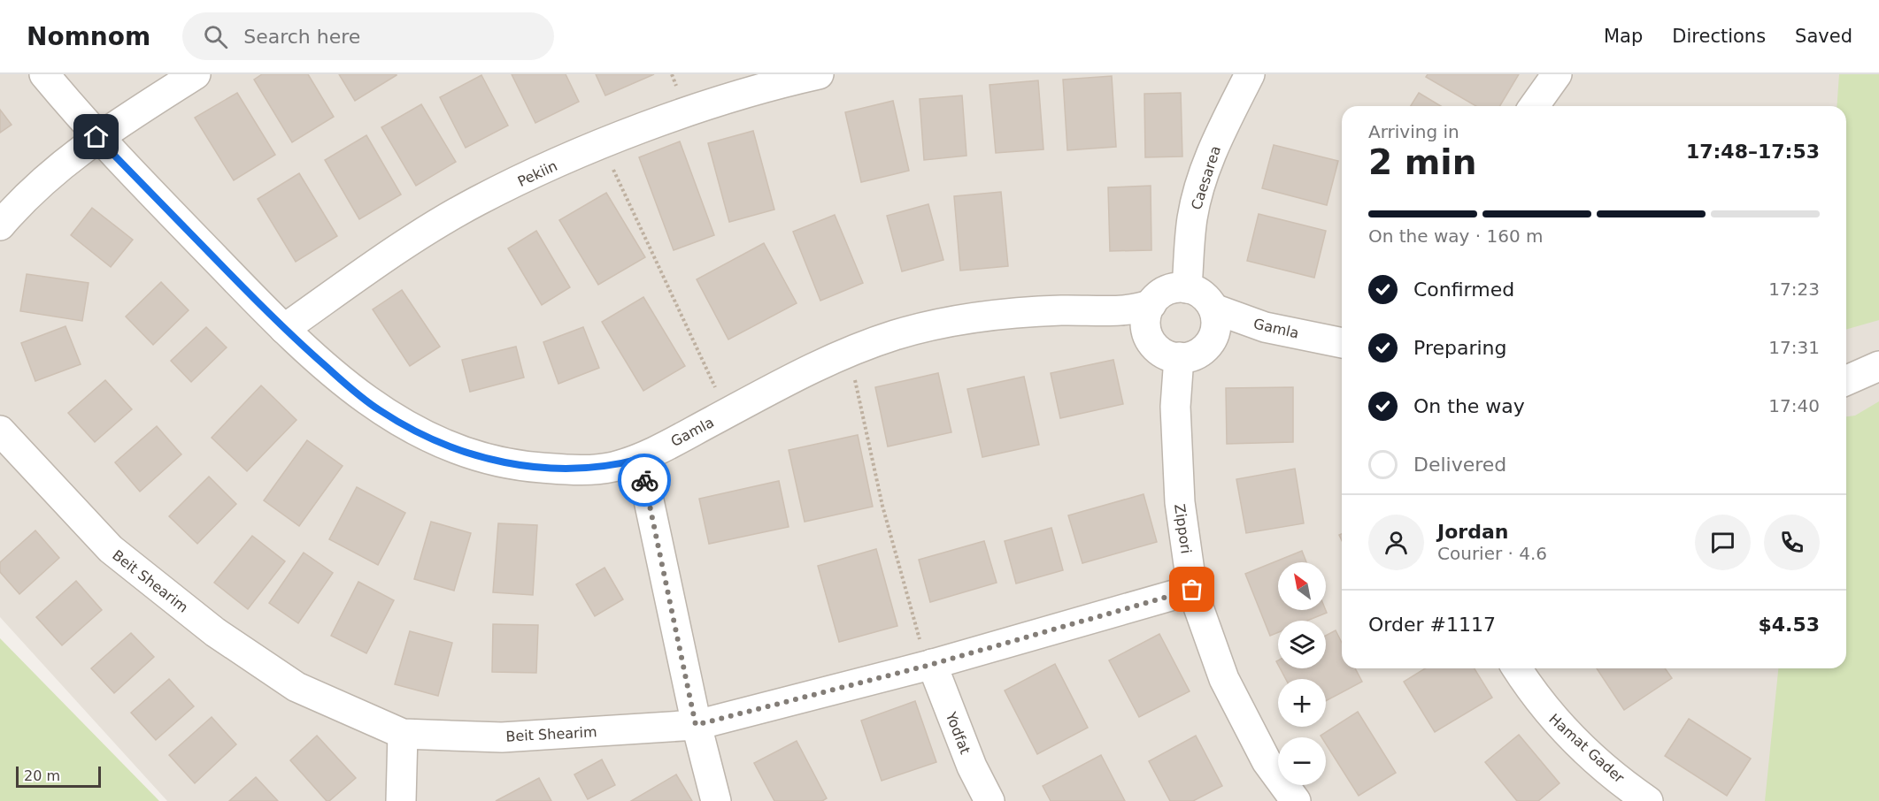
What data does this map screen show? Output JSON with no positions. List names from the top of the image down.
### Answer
{
  "streets": {
    "street": [
      "Pekiin",
      "Caesarea",
      "Gamla",
      "Zippori",
      "Beit Shearim",
      "Yodfat",
      "Hamat Gader"
    ]
  },
  "crossings": [
    ["Pekiin", "Gamla"],
    ["Caesarea", "Gamla"],
    ["Caesarea", "Zippori"],
    ["Gamla", "Zippori"],
    ["Zippori", "Beit Shearim"],
    ["Beit Shearim", "Yodfat"]
  ],
  "scale_bar": "20 m",
  "north": "top left",
  "page": {
    "header": "Nomnom",
    "search": "Search here",
    "nav": ["Map", "Directions", "Saved"],
    "heading": ["2 min", "Arriving in", "17:48–17:53"],
    "panel": [
      "Jordan",
      "Courier · 4.6",
      "Order #1117",
      "$4.53"
    ],
    "bar": "On the way · 160 m",
    "list": [
      ["Confirmed", "17:23"],
      ["Preparing", "17:31"],
      ["On the way", "17:40"],
      "Delivered"
    ],
    "map_buttons": ["+", "−"],
    "scale": "20 m"
  }
}
